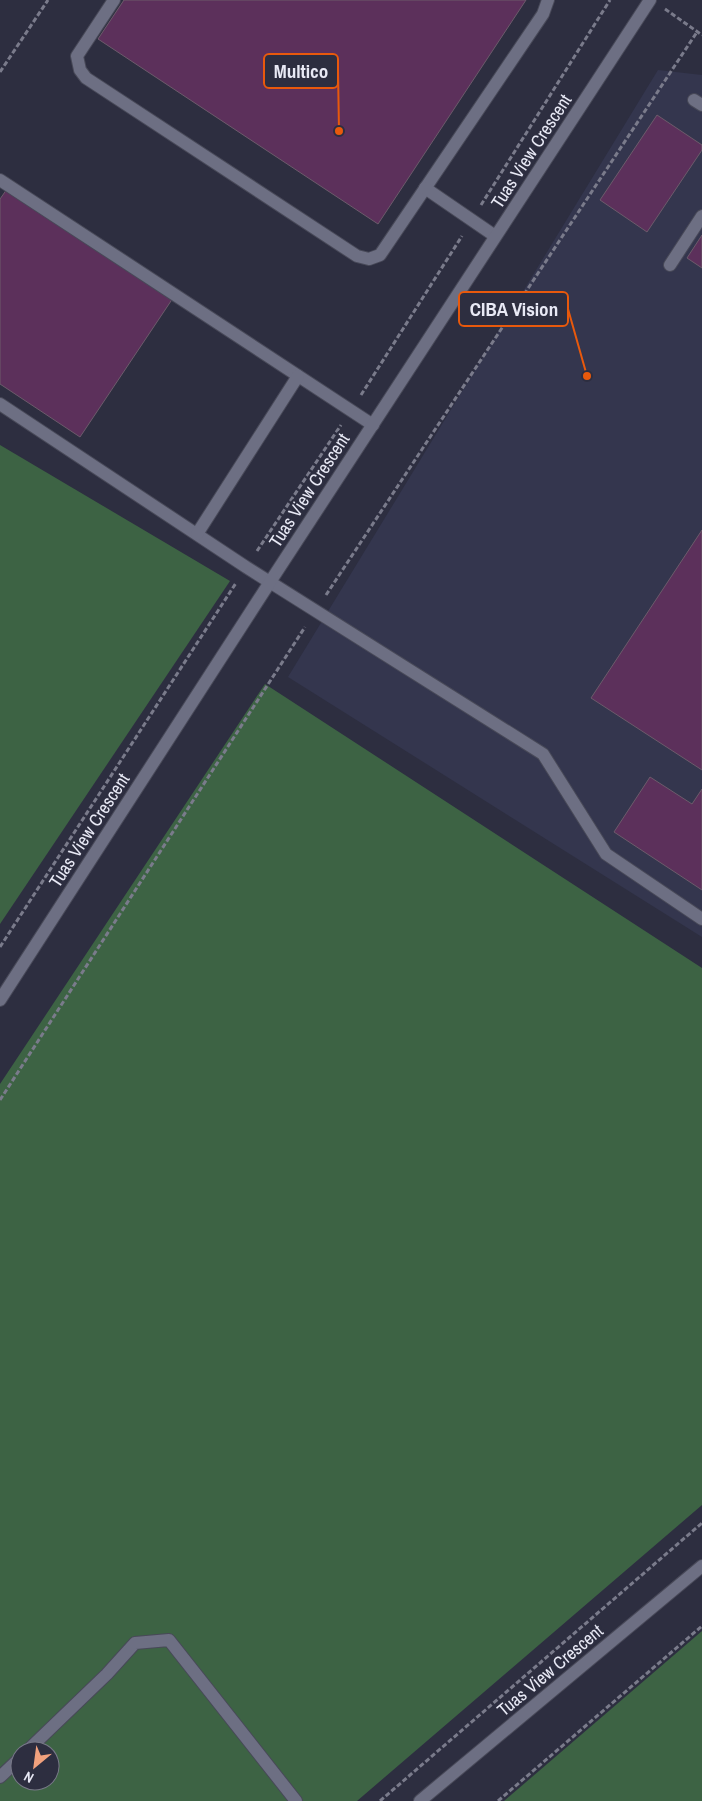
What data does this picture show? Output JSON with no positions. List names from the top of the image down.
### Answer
{
  "streets": {
    "street": ["Tuas View Crescent"]
  },
  "places": ["Multico", "CIBA Vision"],
  "north": "bottom left"
}
